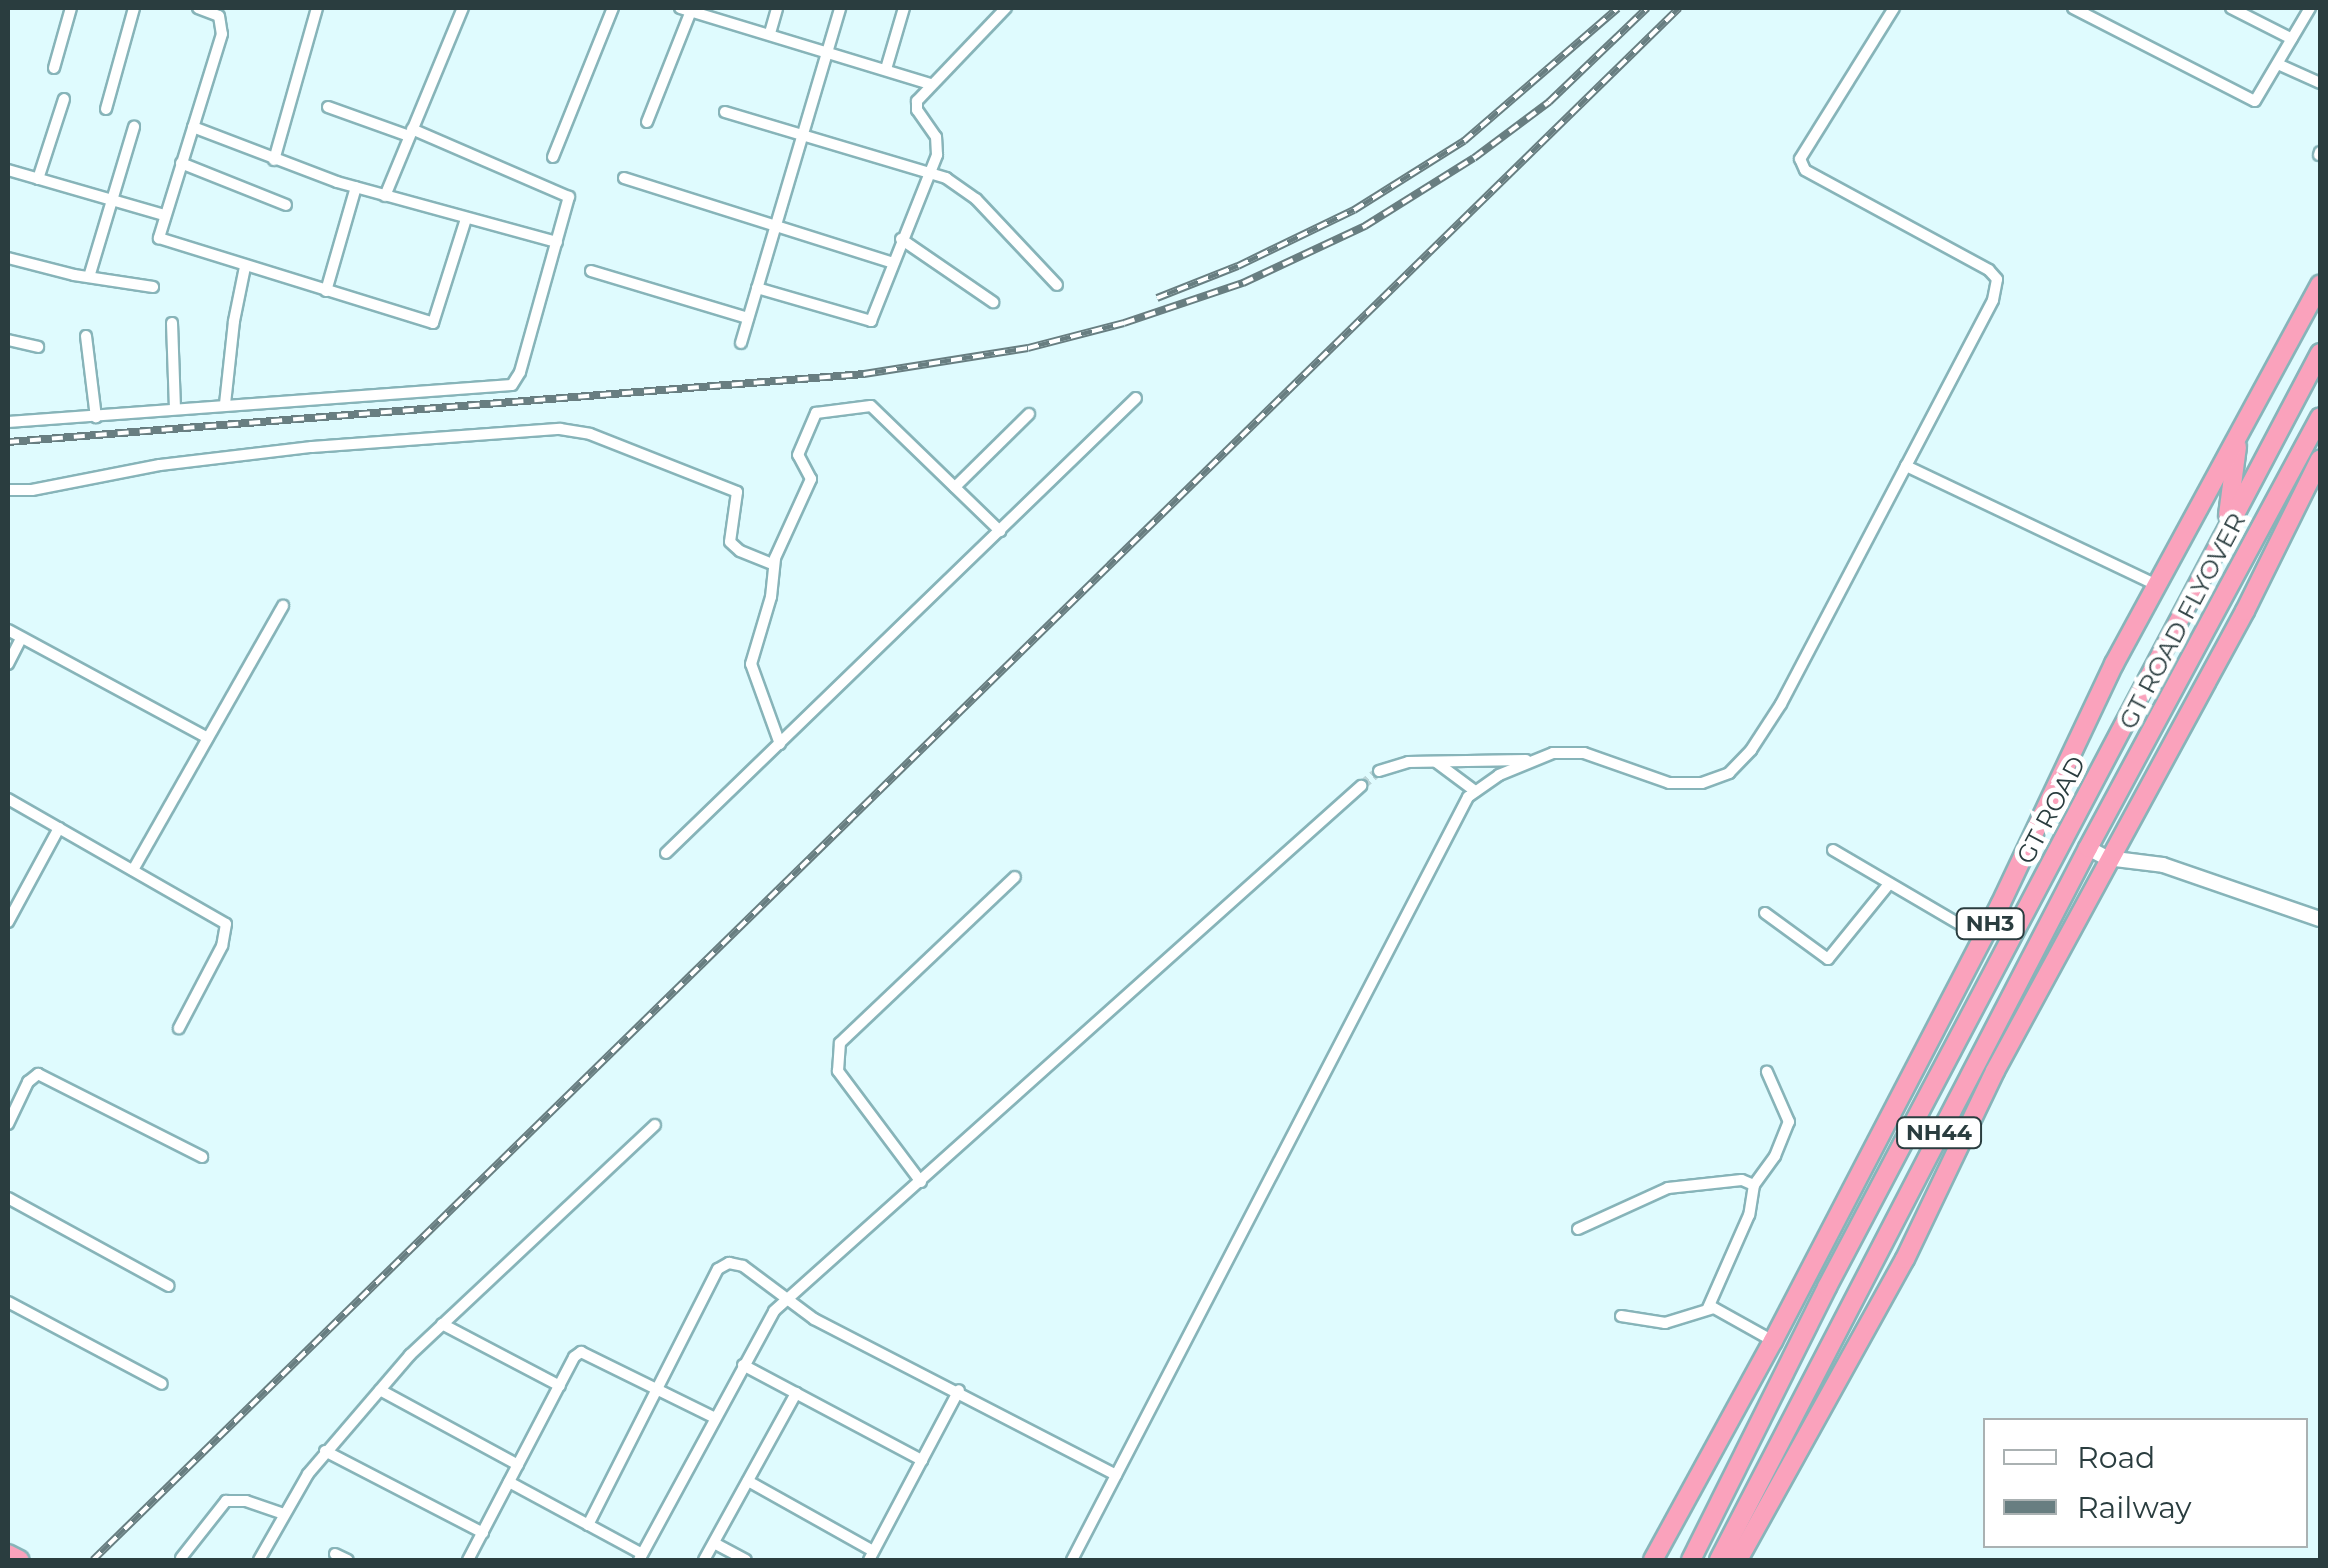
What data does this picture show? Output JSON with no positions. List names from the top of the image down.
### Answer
{
  "streets": {
    "highway": [
      "GT ROAD FLYOVER",
      "GT ROAD",
      "NH3",
      "NH44"
    ]
  },
  "crossings": [
    ["GT ROAD FLYOVER", "GT ROAD"],
    ["GT ROAD", "NH44"],
    ["NH3", "NH44"]
  ],
  "legend": ["Road", "Railway"]
}
